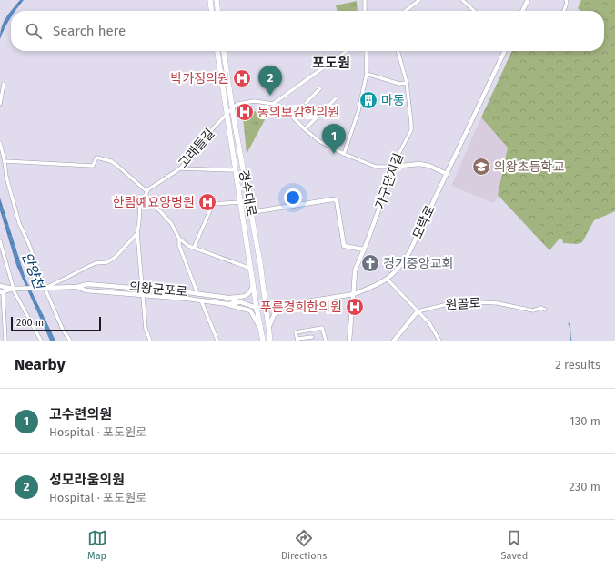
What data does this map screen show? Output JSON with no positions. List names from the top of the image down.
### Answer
{
  "streets": {
    "main road": ["경수대로"],
    "street": [
      "고래들길",
      "가구단지길",
      "모락로",
      "의왕군포로",
      "원골로"
    ]
  },
  "crossings": [
    ["고래들길", "경수대로"],
    ["가구단지길", "모락로"],
    ["경수대로", "모락로"],
    ["경수대로", "의왕군포로"],
    ["모락로", "의왕군포로"]
  ],
  "districts": ["포도원"],
  "water": ["안양천"],
  "places": {
    "hospital": [
      "박가정의원",
      "동의보감한의원",
      "한림예요양병원",
      "푸른경희한의원"
    ],
    "building": ["마동"],
    "school or university": ["의왕초등학교"],
    "church": ["경기중앙교회"]
  },
  "scale_bar": "200 m",
  "page": {
    "search": "Search here",
    "pins": ["2", "1"],
    "scale": "200 m",
    "heading": ["Nearby", "2 results"],
    "list": [
      {
        "mark": "1",
        "name": "고수련의원",
        "note": "Hospital · 포도원로",
        "value": "130 m"
      },
      {
        "mark": "2",
        "name": "성모라움의원",
        "note": "Hospital · 포도원로",
        "value": "230 m"
      }
    ],
    "nav": ["Map", "Directions", "Saved"]
  }
}
